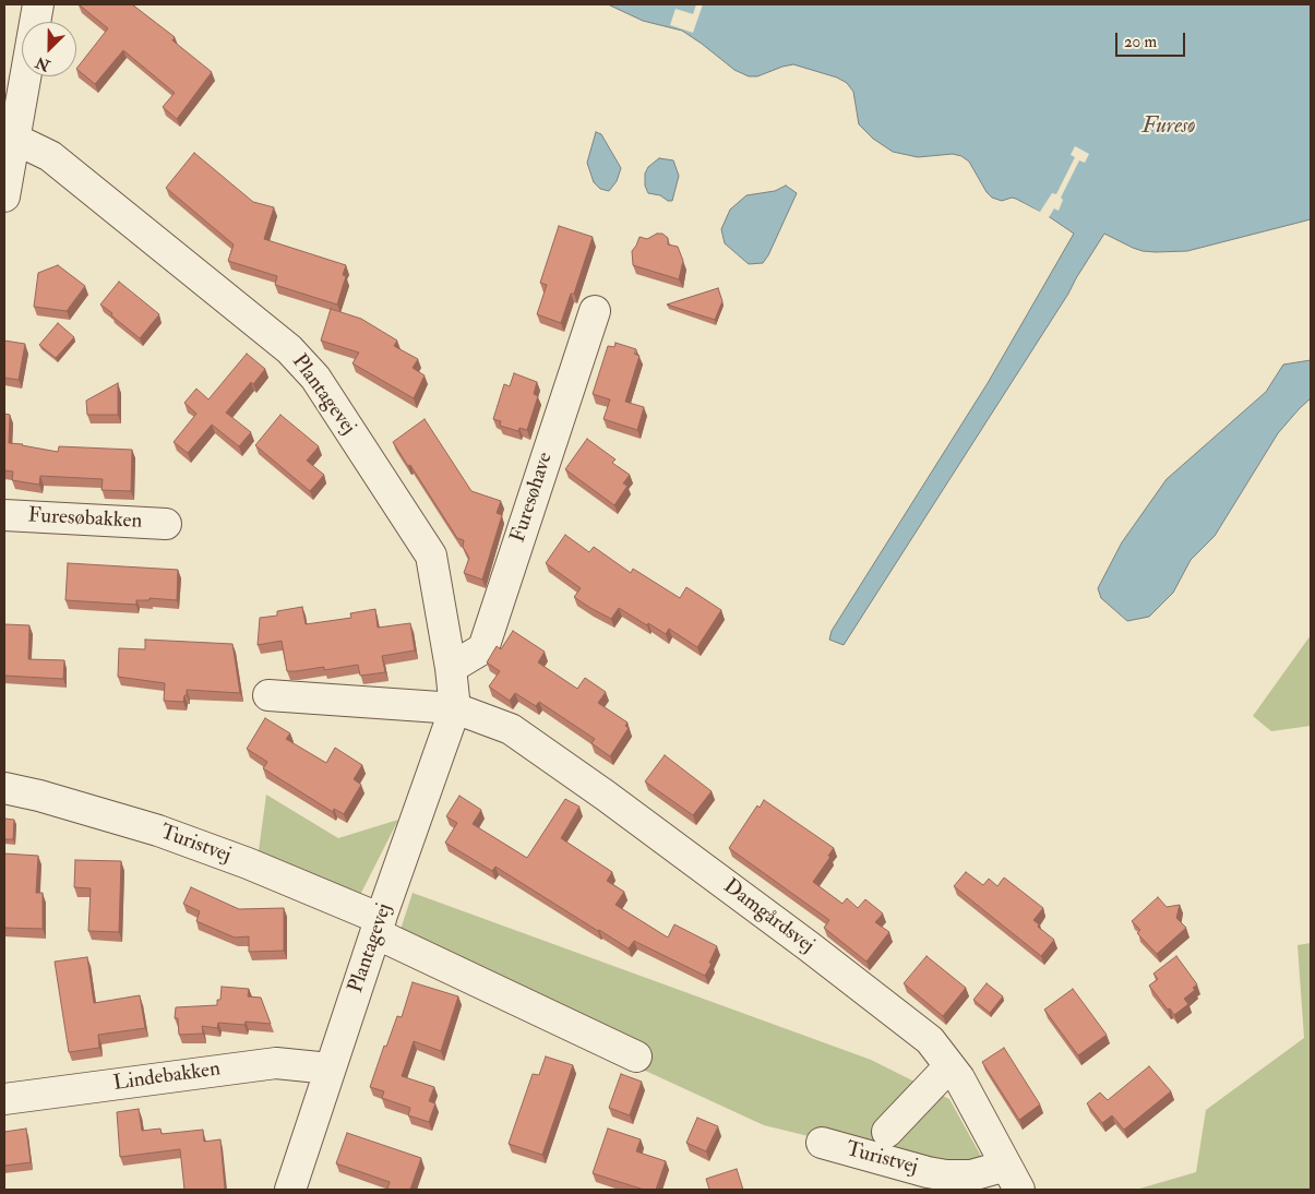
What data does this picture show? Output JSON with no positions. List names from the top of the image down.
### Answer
{
  "streets": {
    "street": [
      "Plantagevej",
      "Furesøhave",
      "Furesøbakken",
      "Turistvej",
      "Damgårdsvej",
      "Lindebakken"
    ]
  },
  "crossings": [
    ["Plantagevej", "Furesøhave"],
    ["Plantagevej", "Turistvej"],
    ["Plantagevej", "Damgårdsvej"],
    ["Plantagevej", "Lindebakken"],
    ["Turistvej", "Damgårdsvej"]
  ],
  "water": ["Furesø"],
  "scale_bar": "20 m",
  "north": "bottom left"
}
